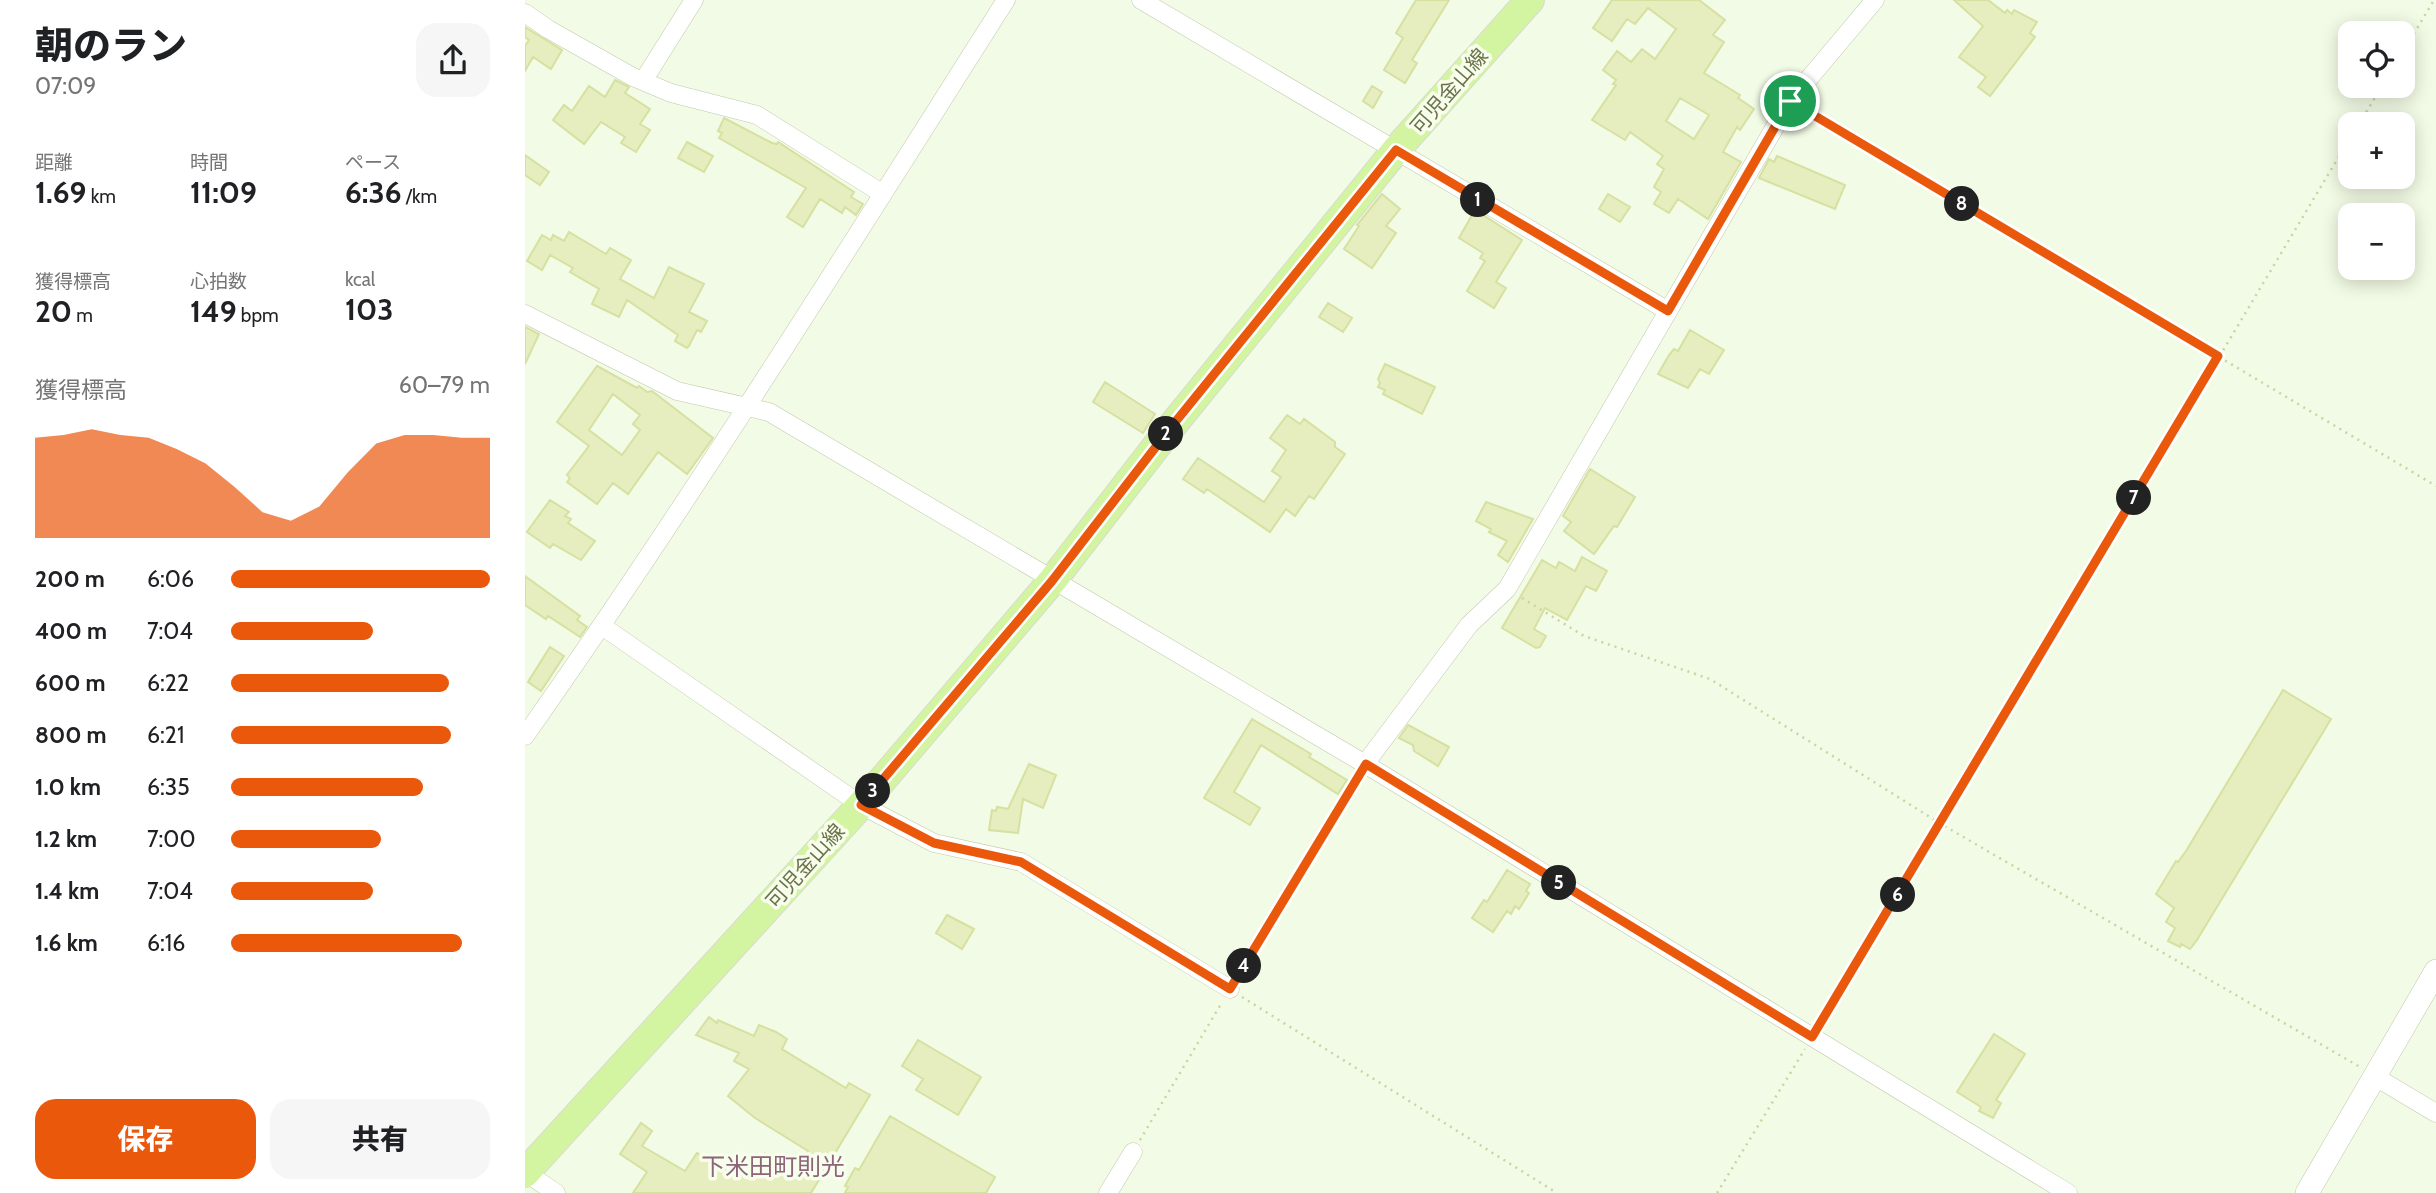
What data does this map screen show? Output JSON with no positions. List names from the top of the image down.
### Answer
{
  "streets": {
    "main road": ["可児金山線"]
  },
  "districts": ["下米田町則光"],
  "page": {
    "heading": ["朝のラン", "07:09"],
    "map_buttons": ["+", "−"],
    "stats": [
      ["距離", "1.69 km"],
      ["時間", "11:09"],
      ["ペース", "6:36 /km"],
      ["獲得標高", "20 m"],
      ["心拍数", "149 bpm"],
      ["kcal", "103"]
    ],
    "pins": [
      "1",
      "8",
      "2",
      "7",
      "3",
      "5",
      "6",
      "4"
    ],
    "chart": ["獲得標高", "60–79 m"],
    "list": [
      {
        "name": "200 m",
        "note": "6:06"
      },
      {
        "name": "400 m",
        "note": "7:04"
      },
      {
        "name": "600 m",
        "note": "6:22"
      },
      {
        "name": "800 m",
        "note": "6:21"
      },
      {
        "name": "1.0 km",
        "note": "6:35"
      },
      {
        "name": "1.2 km",
        "note": "7:00"
      },
      {
        "name": "1.4 km",
        "note": "7:04"
      },
      {
        "name": "1.6 km",
        "note": "6:16"
      }
    ],
    "buttons": ["保存", "共有"]
  }
}
